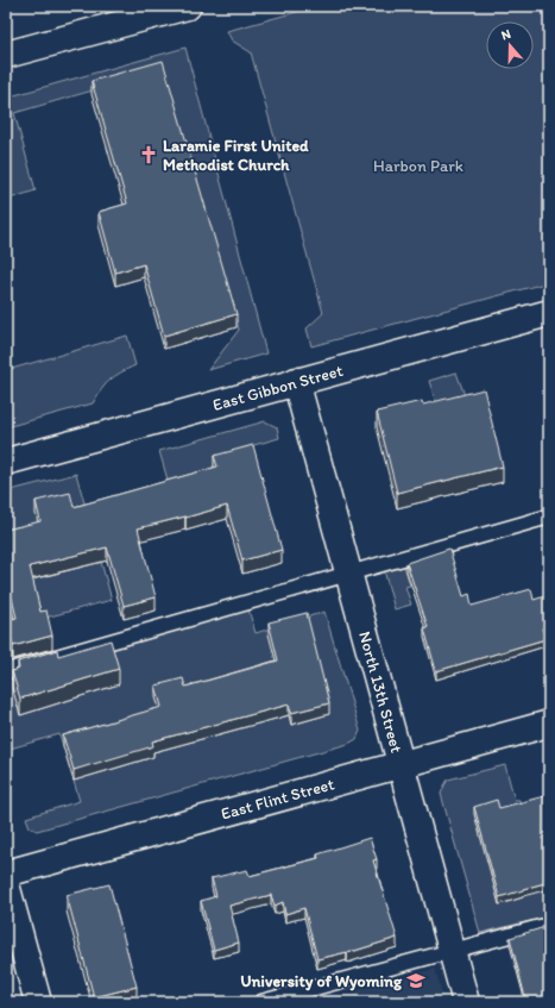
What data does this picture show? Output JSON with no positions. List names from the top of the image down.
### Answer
{
  "streets": {
    "street": ["East Gibbon Street", "North 13th Street", "East Flint Street"]
  },
  "crossings": [
    ["East Gibbon Street", "North 13th Street"],
    ["North 13th Street", "East Flint Street"]
  ],
  "parks": ["Harbon Park"],
  "places": {
    "church": ["Laramie First United Methodist Church"],
    "school or university": ["University of Wyoming"]
  },
  "north": "top"
}
